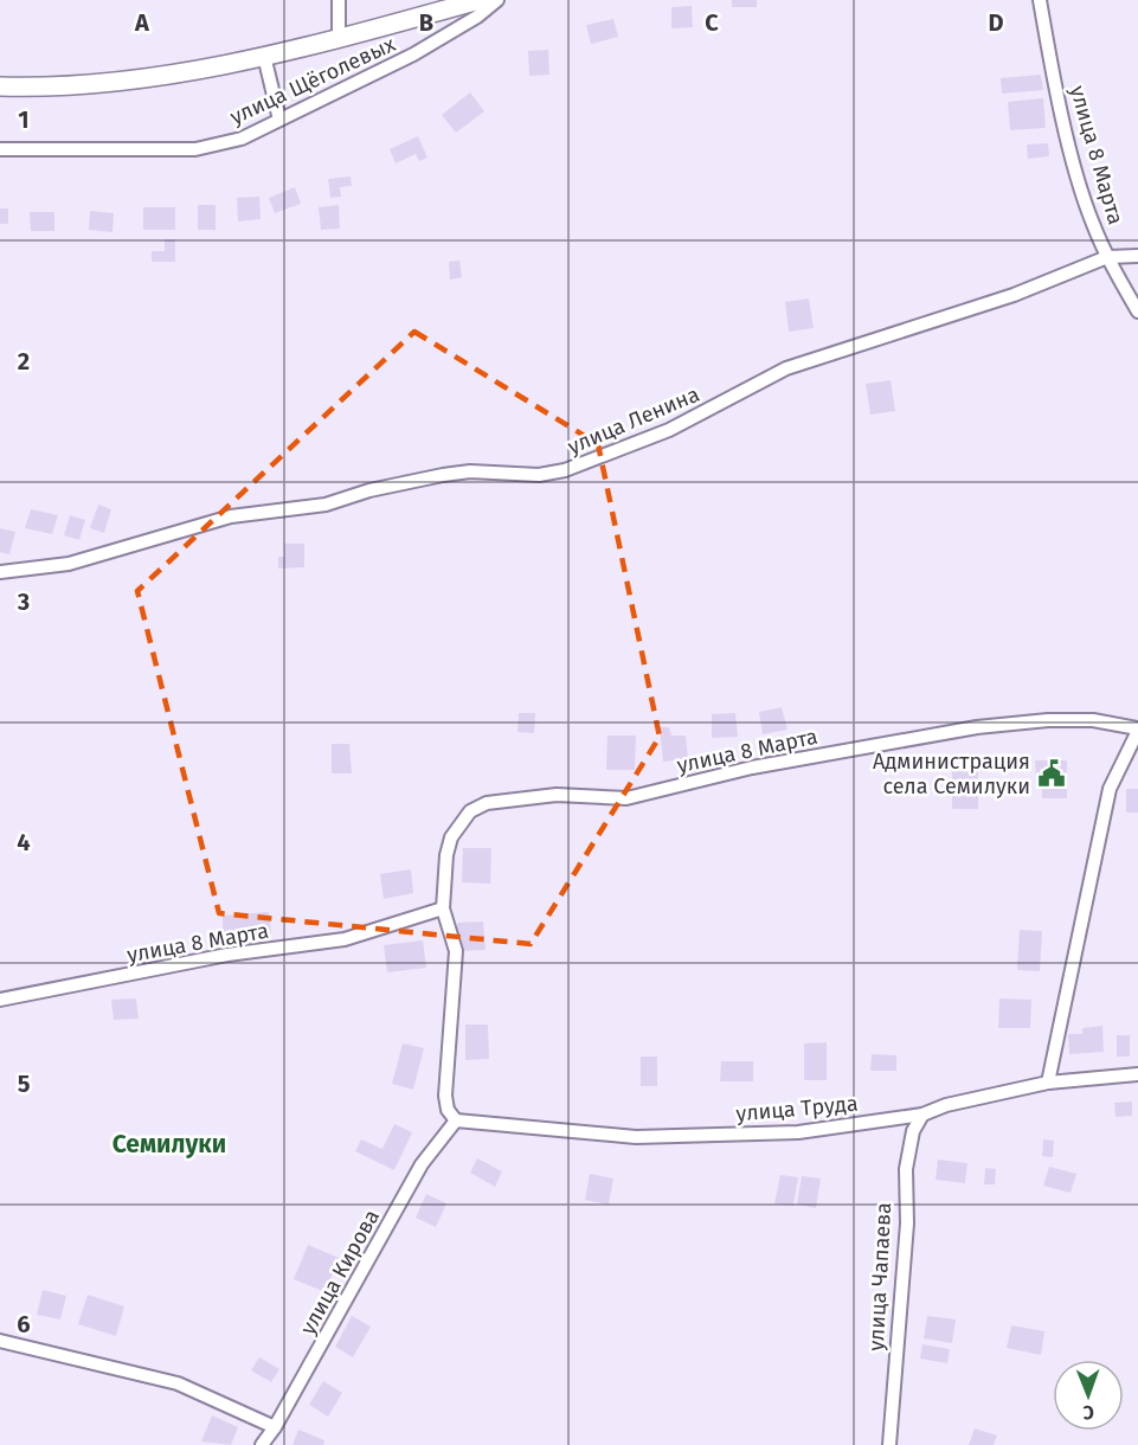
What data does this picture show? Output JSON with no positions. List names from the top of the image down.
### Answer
{
  "streets": {
    "street": [
      "улица Щёголевых",
      "улица 8 Марта",
      "улица Ленина",
      "улица Труда",
      "улица Кирова",
      "улица Чапаева"
    ]
  },
  "crossings": [
    ["улица 8 Марта", "улица Ленина"],
    ["улица 8 Марта", "улица Труда"],
    ["улица 8 Марта", "улица Кирова"],
    ["улица Труда", "улица Кирова"],
    ["улица Труда", "улица Чапаева"]
  ],
  "districts": ["Семилуки"],
  "places": {
    "public building": ["Администрация села Семилуки"]
  },
  "north": "bottom",
  "grid": {
    "columns": [
      "A",
      "B",
      "C",
      "D"
    ],
    "rows": [
      "1",
      "2",
      "3",
      "4",
      "5",
      "6"
    ]
  }
}
